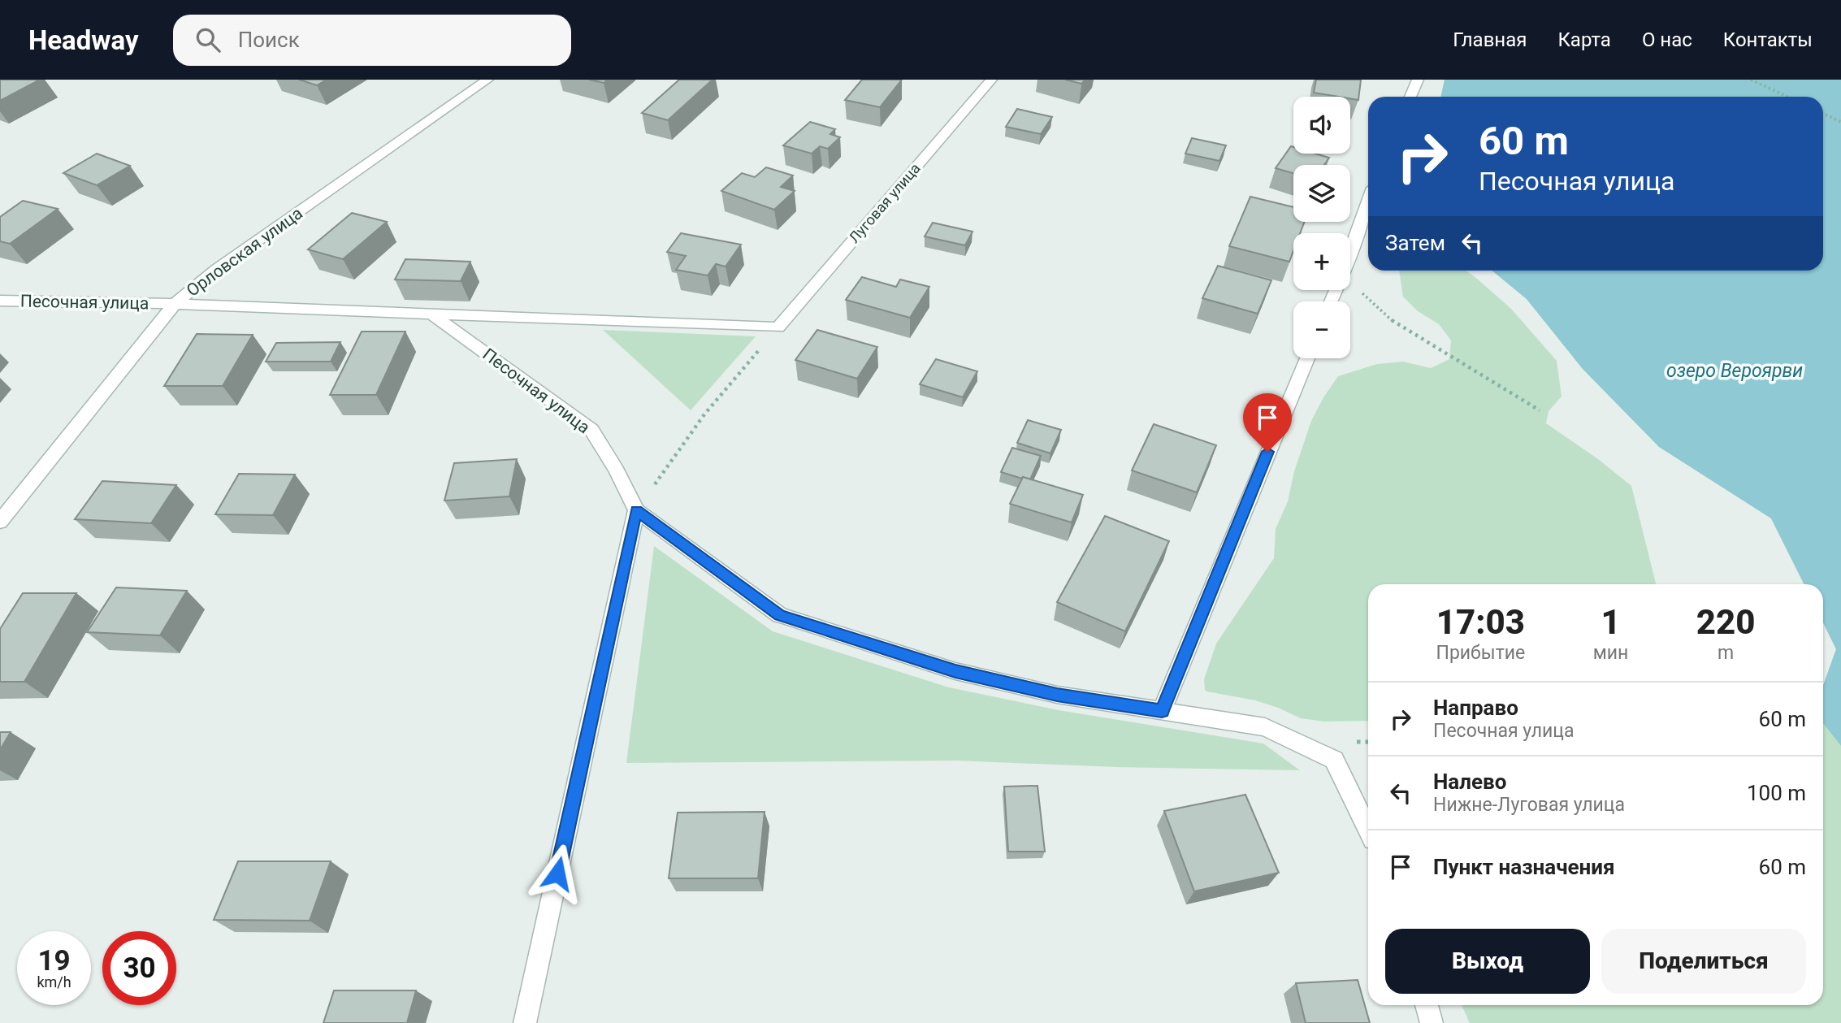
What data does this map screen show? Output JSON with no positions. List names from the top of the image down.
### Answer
{
  "streets": {
    "street": ["Луговая улица", "Орловская улица", "Песочная улица"]
  },
  "crossings": [
    ["Орловская улица", "Песочная улица"]
  ],
  "water": ["озеро Вероярви"],
  "page": {
    "header": "Headway",
    "search": "Поиск",
    "nav": [
      "Главная",
      "Карта",
      "О нас",
      "Контакты"
    ],
    "map_buttons": ["+", "−"],
    "turn": ["60 m", "Песочная улица"],
    "then": "Затем",
    "eta": [
      "17:03",
      "Прибытие",
      "1",
      "мин",
      "220",
      "m"
    ],
    "list": [
      {
        "name": "Направо",
        "note": "Песочная улица",
        "value": "60 m"
      },
      {
        "name": "Налево",
        "note": "Нижне-Луговая улица",
        "value": "100 m"
      },
      {
        "name": "Пункт назначения",
        "value": "60 m"
      }
    ],
    "buttons": ["Выход", "Поделиться"],
    "speed": "19 km/h",
    "limit": "30"
  }
}
